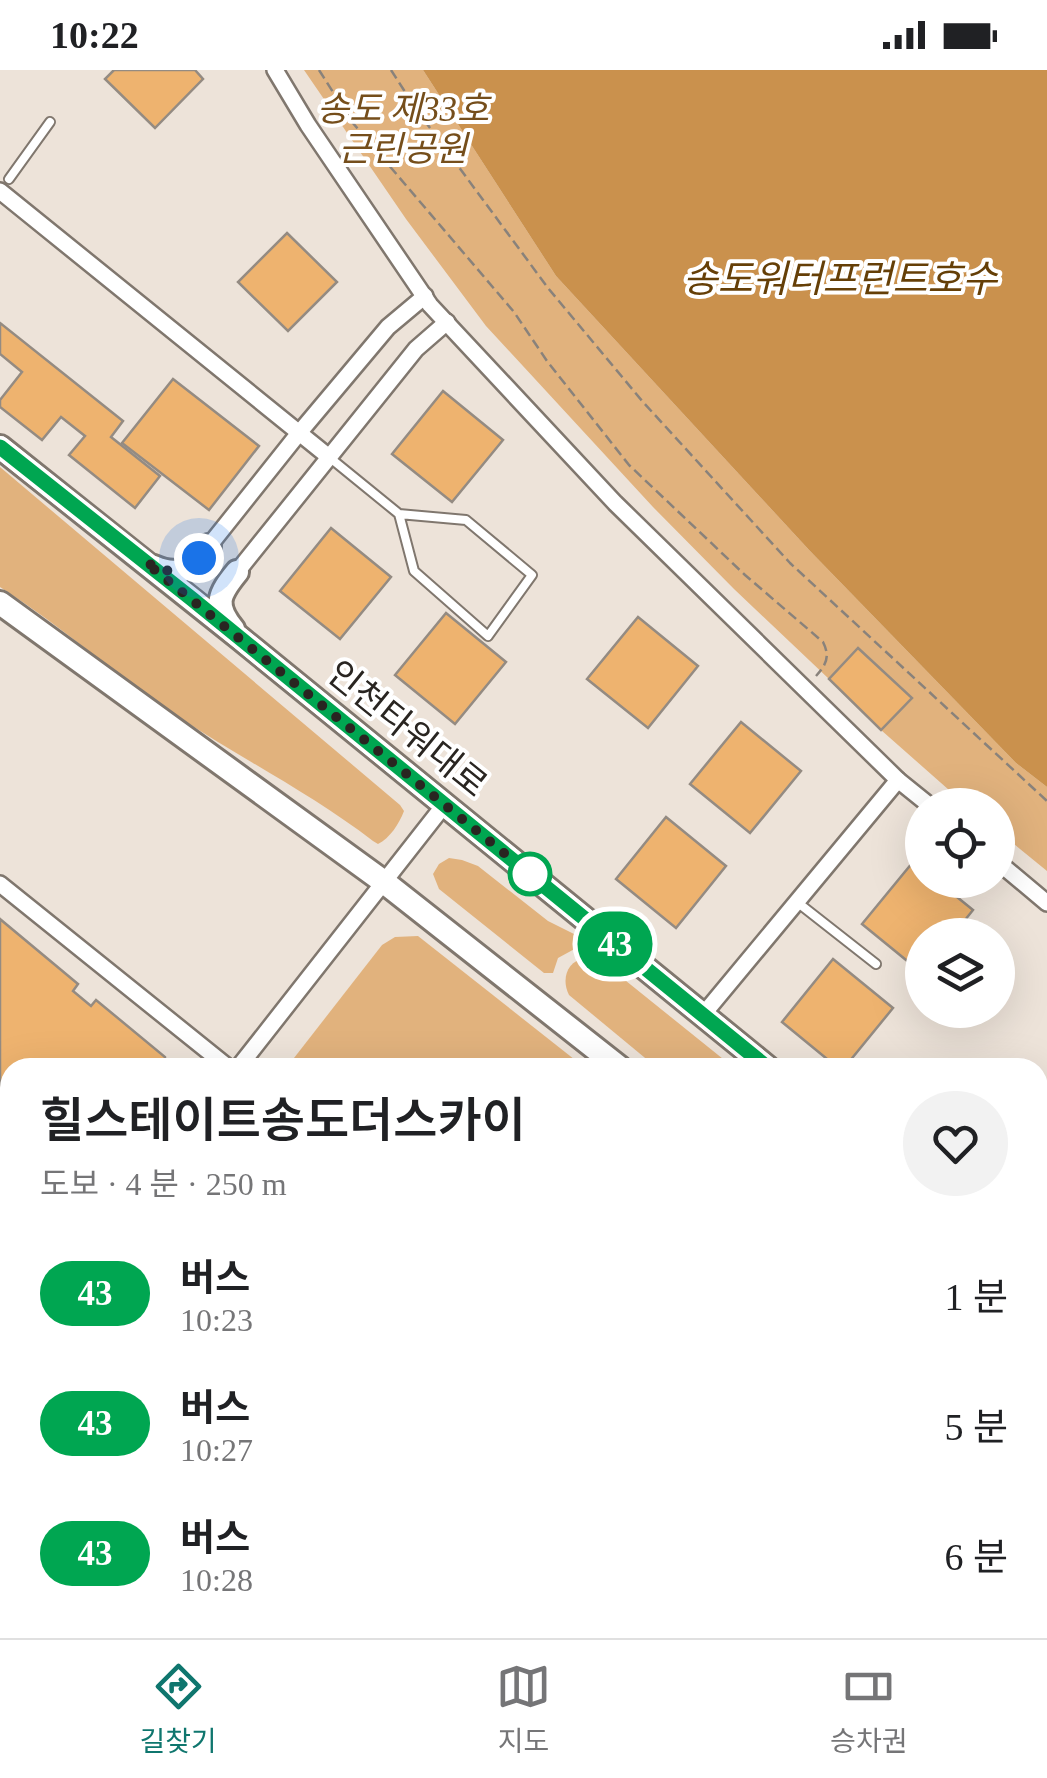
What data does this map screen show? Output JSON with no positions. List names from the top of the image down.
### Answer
{
  "streets": {
    "main road": ["인천타워대로"]
  },
  "water": ["송도워터프런트호수"],
  "parks": ["송도 제33호 근린공원"],
  "lines": ["bus line 43"],
  "page": {
    "status": "10:22",
    "on_map": "43",
    "heading": ["힐스테이트송도더스카이", "도보 · 4 분 · 250 m"],
    "list": [
      {
        "mark": "43",
        "name": "버스",
        "note": "10:23",
        "value": "1 분"
      },
      {
        "mark": "43",
        "name": "버스",
        "note": "10:27",
        "value": "5 분"
      },
      {
        "mark": "43",
        "name": "버스",
        "note": "10:28",
        "value": "6 분"
      }
    ],
    "tabs": ["길찾기", "지도", "승차권"]
  }
}
